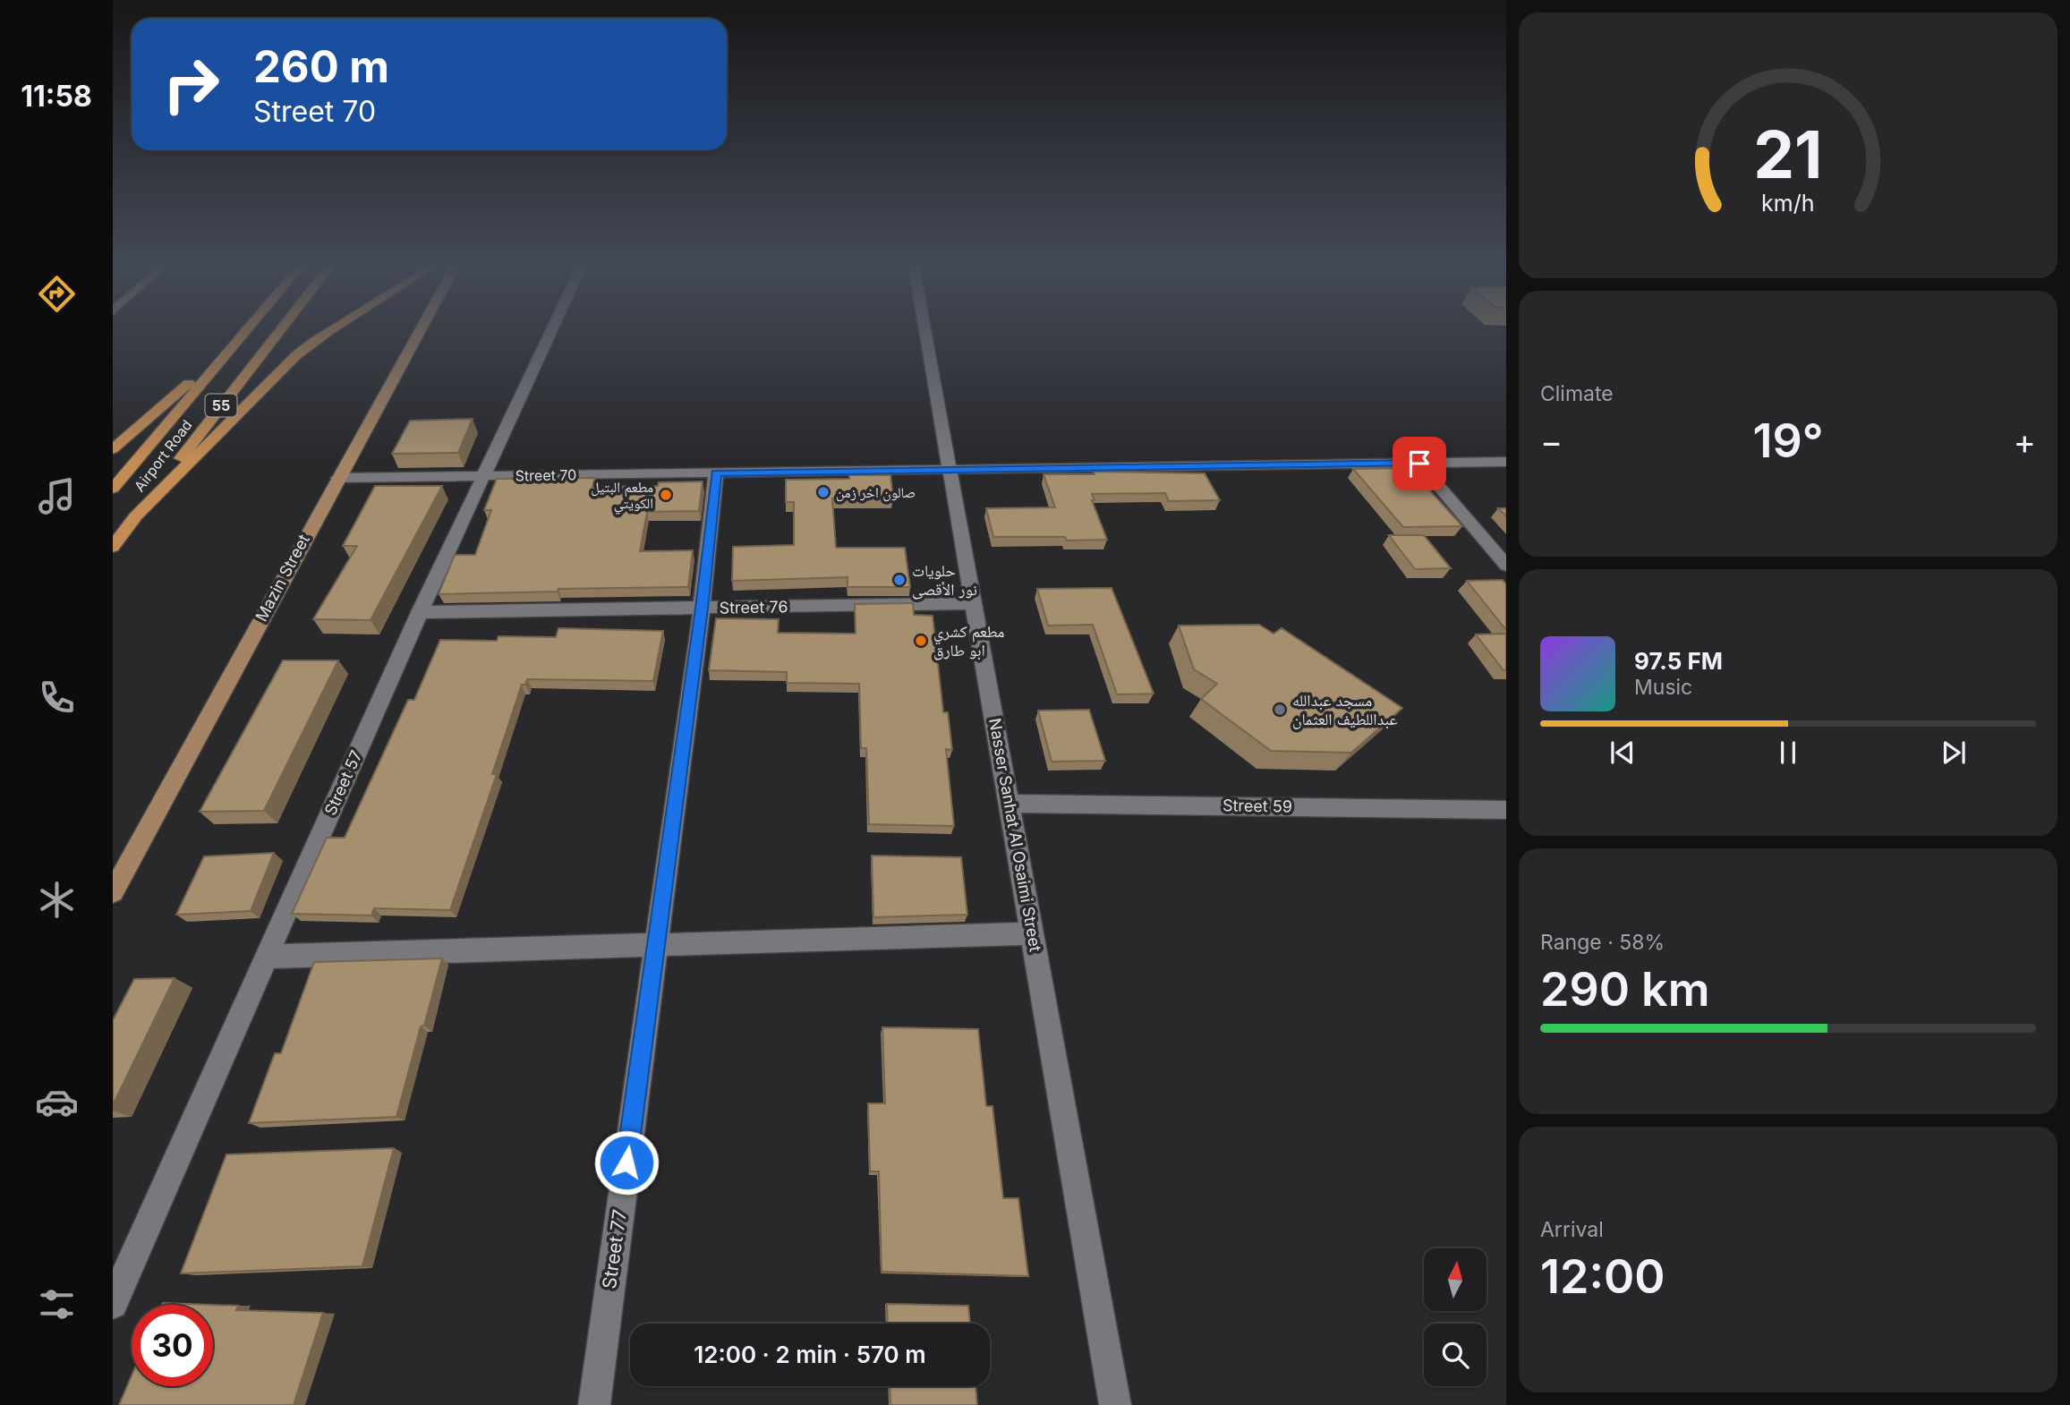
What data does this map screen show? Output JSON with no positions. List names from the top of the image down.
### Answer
{
  "streets": {
    "highway": ["55", "Airport Road"],
    "main road": ["Mazin Street"],
    "street": [
      "Street 70",
      "Street 76",
      "Street 57",
      "Street 59",
      "Nasser Sanhat Al Osaimi Street",
      "Street 77"
    ]
  },
  "crossings": [
    ["Street 70", "Mazin Street"],
    ["Street 70", "Street 57"],
    ["Street 70", "Nasser Sanhat Al Osaimi Street"],
    ["Street 70", "Street 77"],
    ["Street 76", "Street 57"],
    ["Street 76", "Nasser Sanhat Al Osaimi Street"],
    ["Street 76", "Street 77"],
    ["Street 59", "Nasser Sanhat Al Osaimi Street"]
  ],
  "places": [
    "صالون اخر زمن",
    "مطعم البتيل الكويتي",
    "حلويات نور الأقصى",
    "مطعم كشري ابو طارق",
    "مسجد عبدالله عبداللطيف العثمان"
  ],
  "north": "top",
  "page": {
    "tabs": "11:58",
    "turn": ["260 m", "Street 70"],
    "tile": [
      "Climate",
      ["Range · 58%", "290 km"],
      ["Arrival", "12:00"]
    ],
    "heat": ["−", "19°", "+"],
    "song": ["97.5 FM", "Music"],
    "limit": "30",
    "trip": "12:00 · 2 min · 570 m",
    "gauge": ["21", "km/h"]
  }
}
